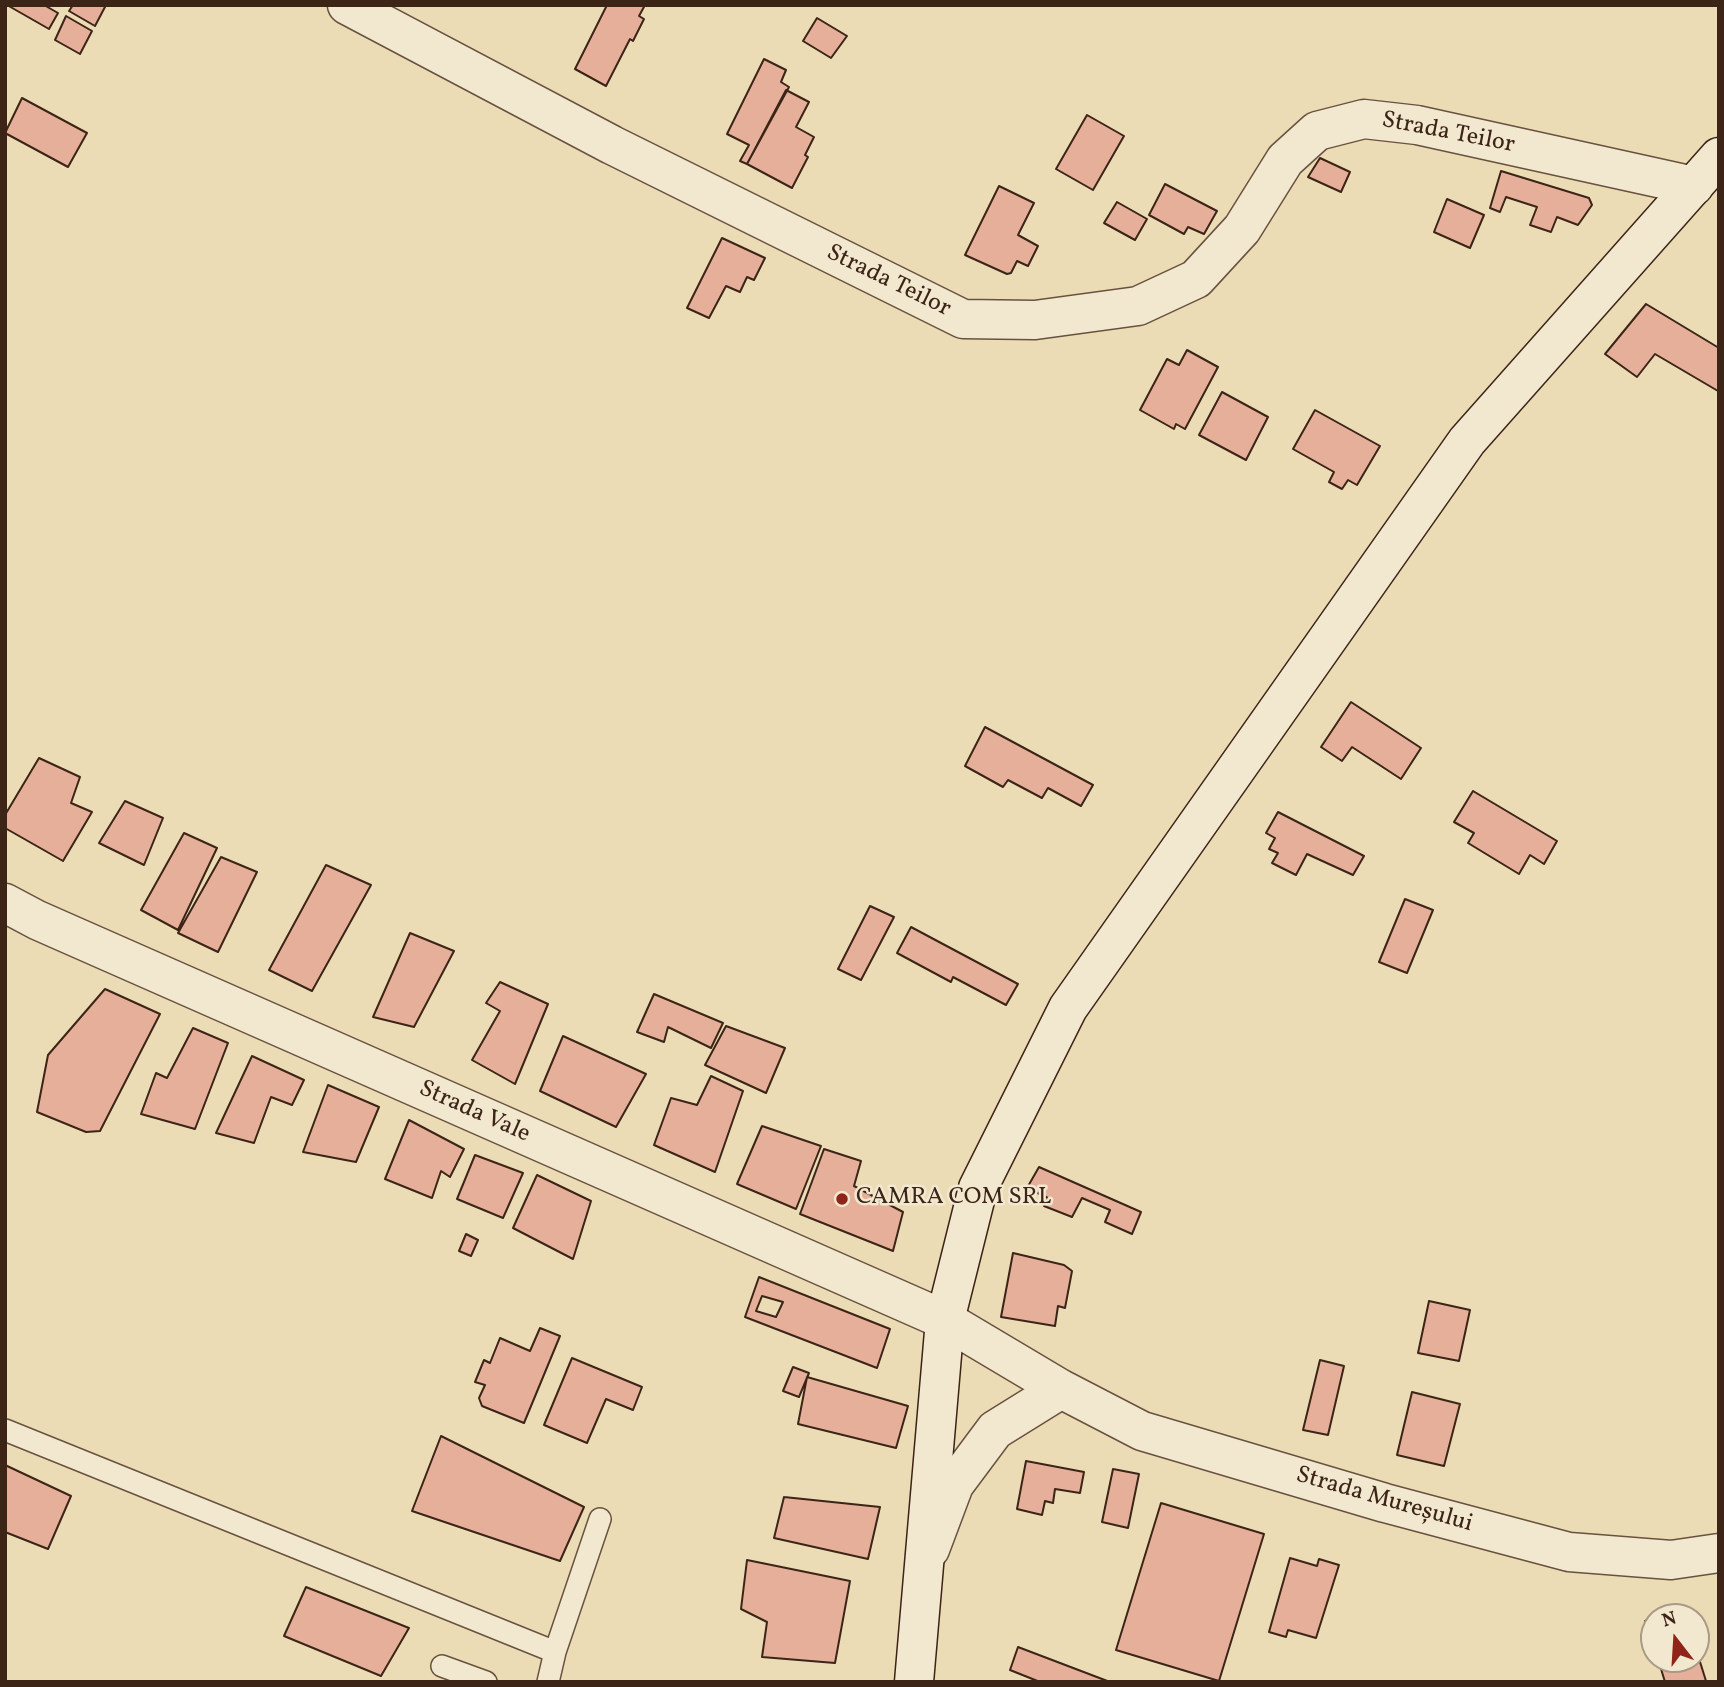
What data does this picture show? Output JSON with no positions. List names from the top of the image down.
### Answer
{
  "streets": {
    "street": ["Strada Teilor", "Strada Vale", "Strada Mureșului"]
  },
  "crossings": [
    ["Strada Vale", "Strada Mureșului"]
  ],
  "places": ["CAMRA COM SRL"],
  "north": "top"
}
